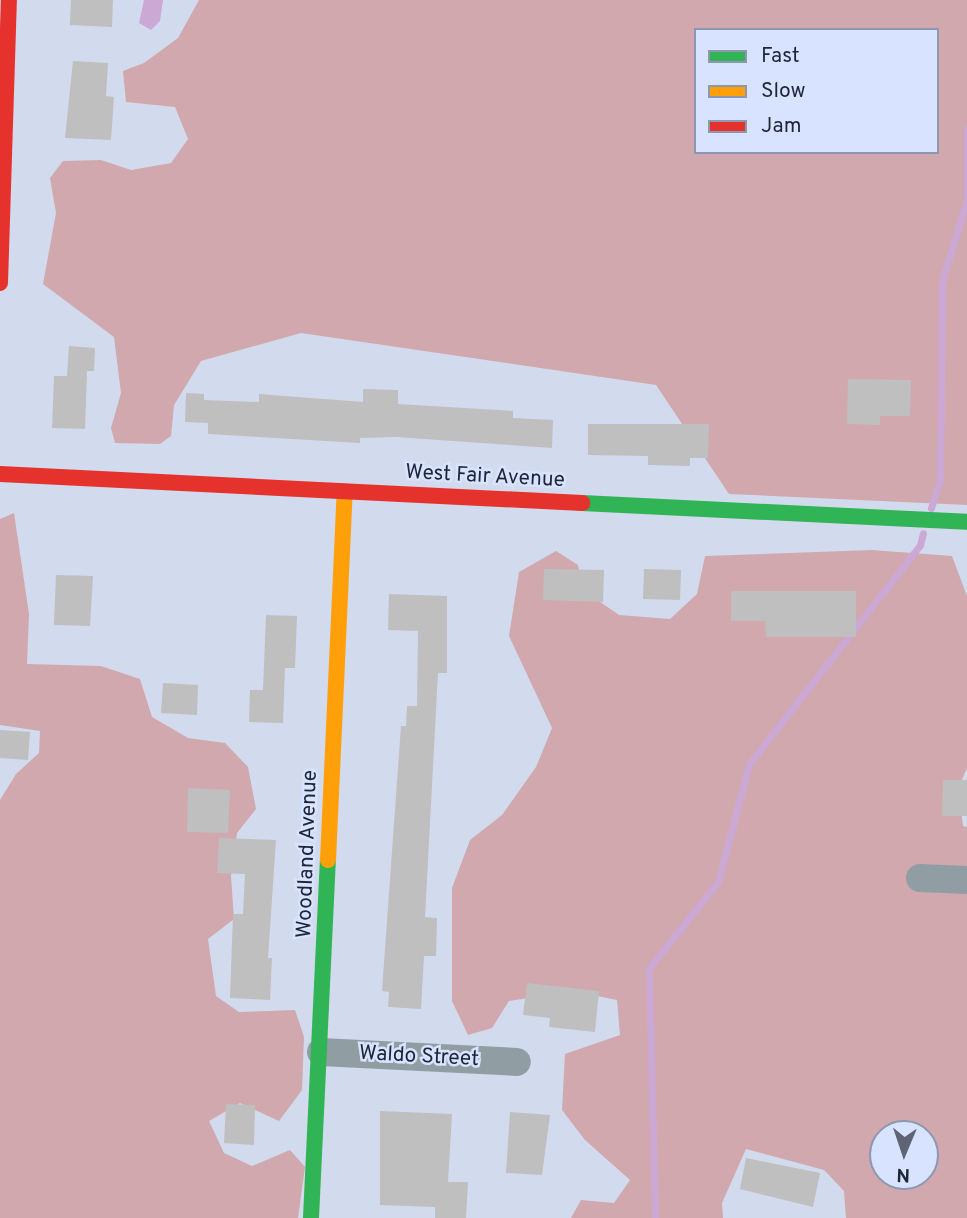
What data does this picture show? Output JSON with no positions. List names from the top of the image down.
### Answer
{
  "streets": {
    "street": ["West Fair Avenue", "Woodland Avenue", "Waldo Street"]
  },
  "crossings": [
    ["West Fair Avenue", "Woodland Avenue"],
    ["Woodland Avenue", "Waldo Street"]
  ],
  "legend": ["Fast", "Slow", "Jam"],
  "north": "bottom"
}
